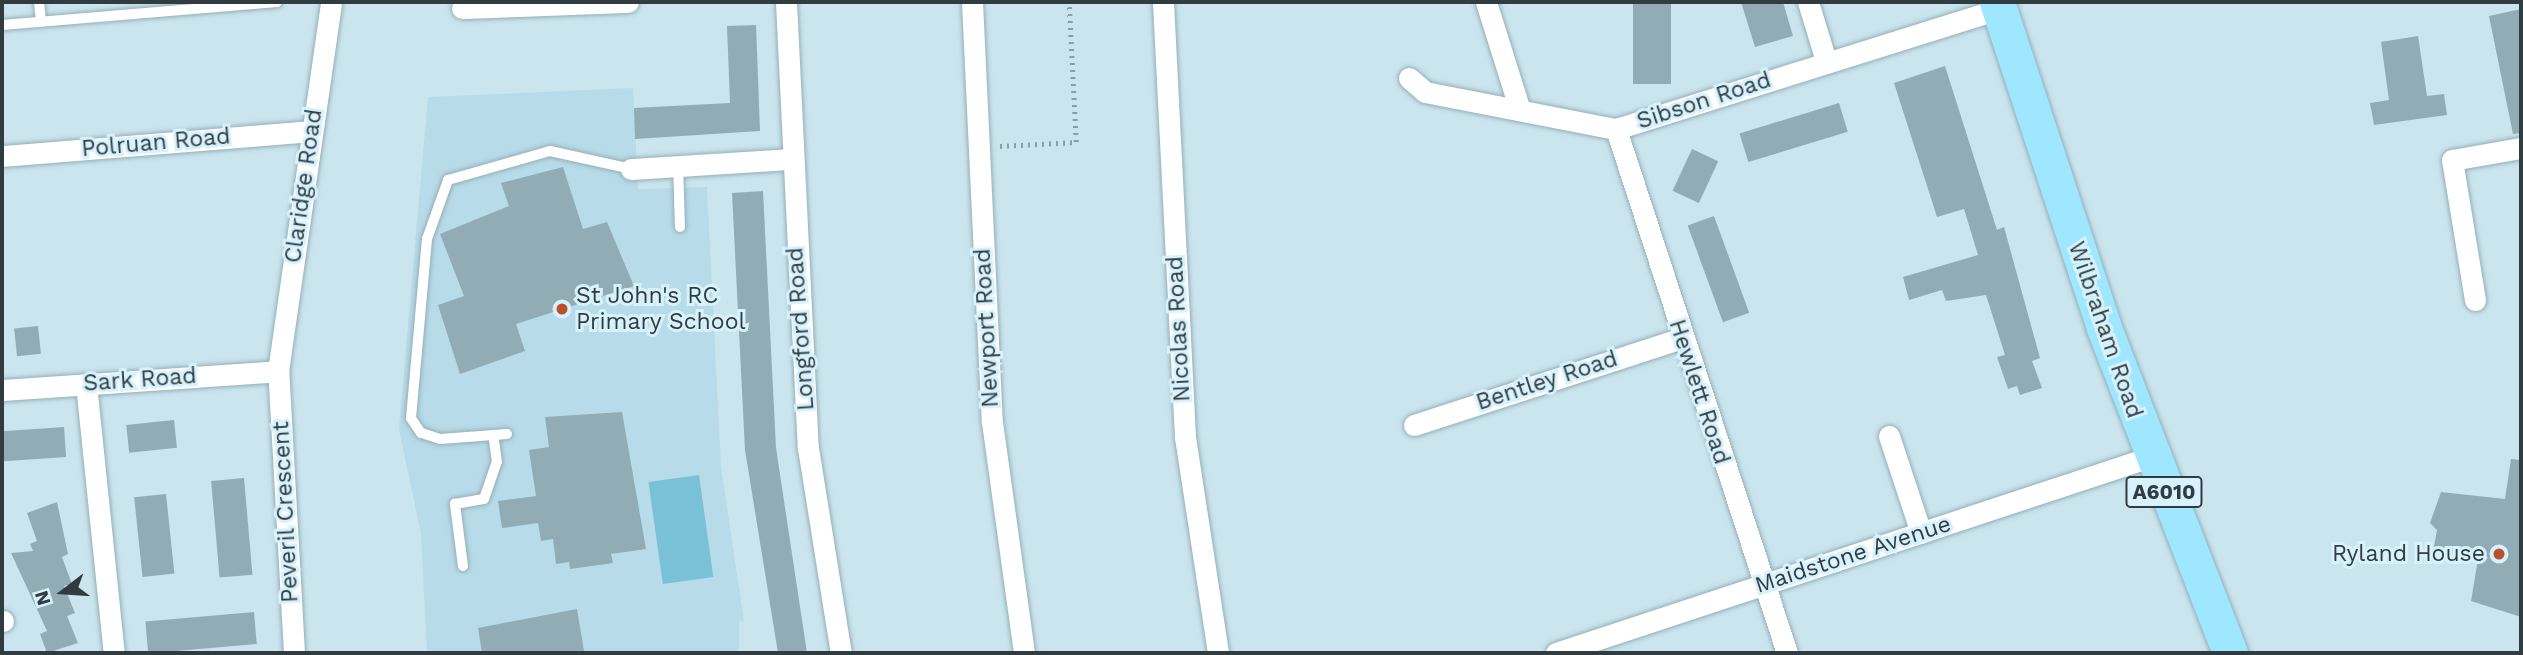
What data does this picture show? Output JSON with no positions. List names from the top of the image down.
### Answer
{
  "streets": {
    "highway": ["Wilbraham Road", "A6010"],
    "street": [
      "Sibson Road",
      "Polruan Road",
      "Claridge Road",
      "Newport Road",
      "Longford Road",
      "Nicolas Road",
      "Sark Road",
      "Bentley Road",
      "Hewlett Road",
      "Peveril Crescent",
      "Maidstone Avenue"
    ]
  },
  "crossings": [
    ["Sibson Road", "Wilbraham Road"],
    ["Sibson Road", "Hewlett Road"],
    ["Polruan Road", "Claridge Road"],
    ["Claridge Road", "Sark Road"],
    ["Claridge Road", "Peveril Crescent"],
    ["Wilbraham Road", "Maidstone Avenue"],
    ["Sark Road", "Peveril Crescent"],
    ["Bentley Road", "Hewlett Road"],
    ["Hewlett Road", "Maidstone Avenue"]
  ],
  "places": ["St John's RC Primary School", "Ryland House"],
  "north": "left"
}
